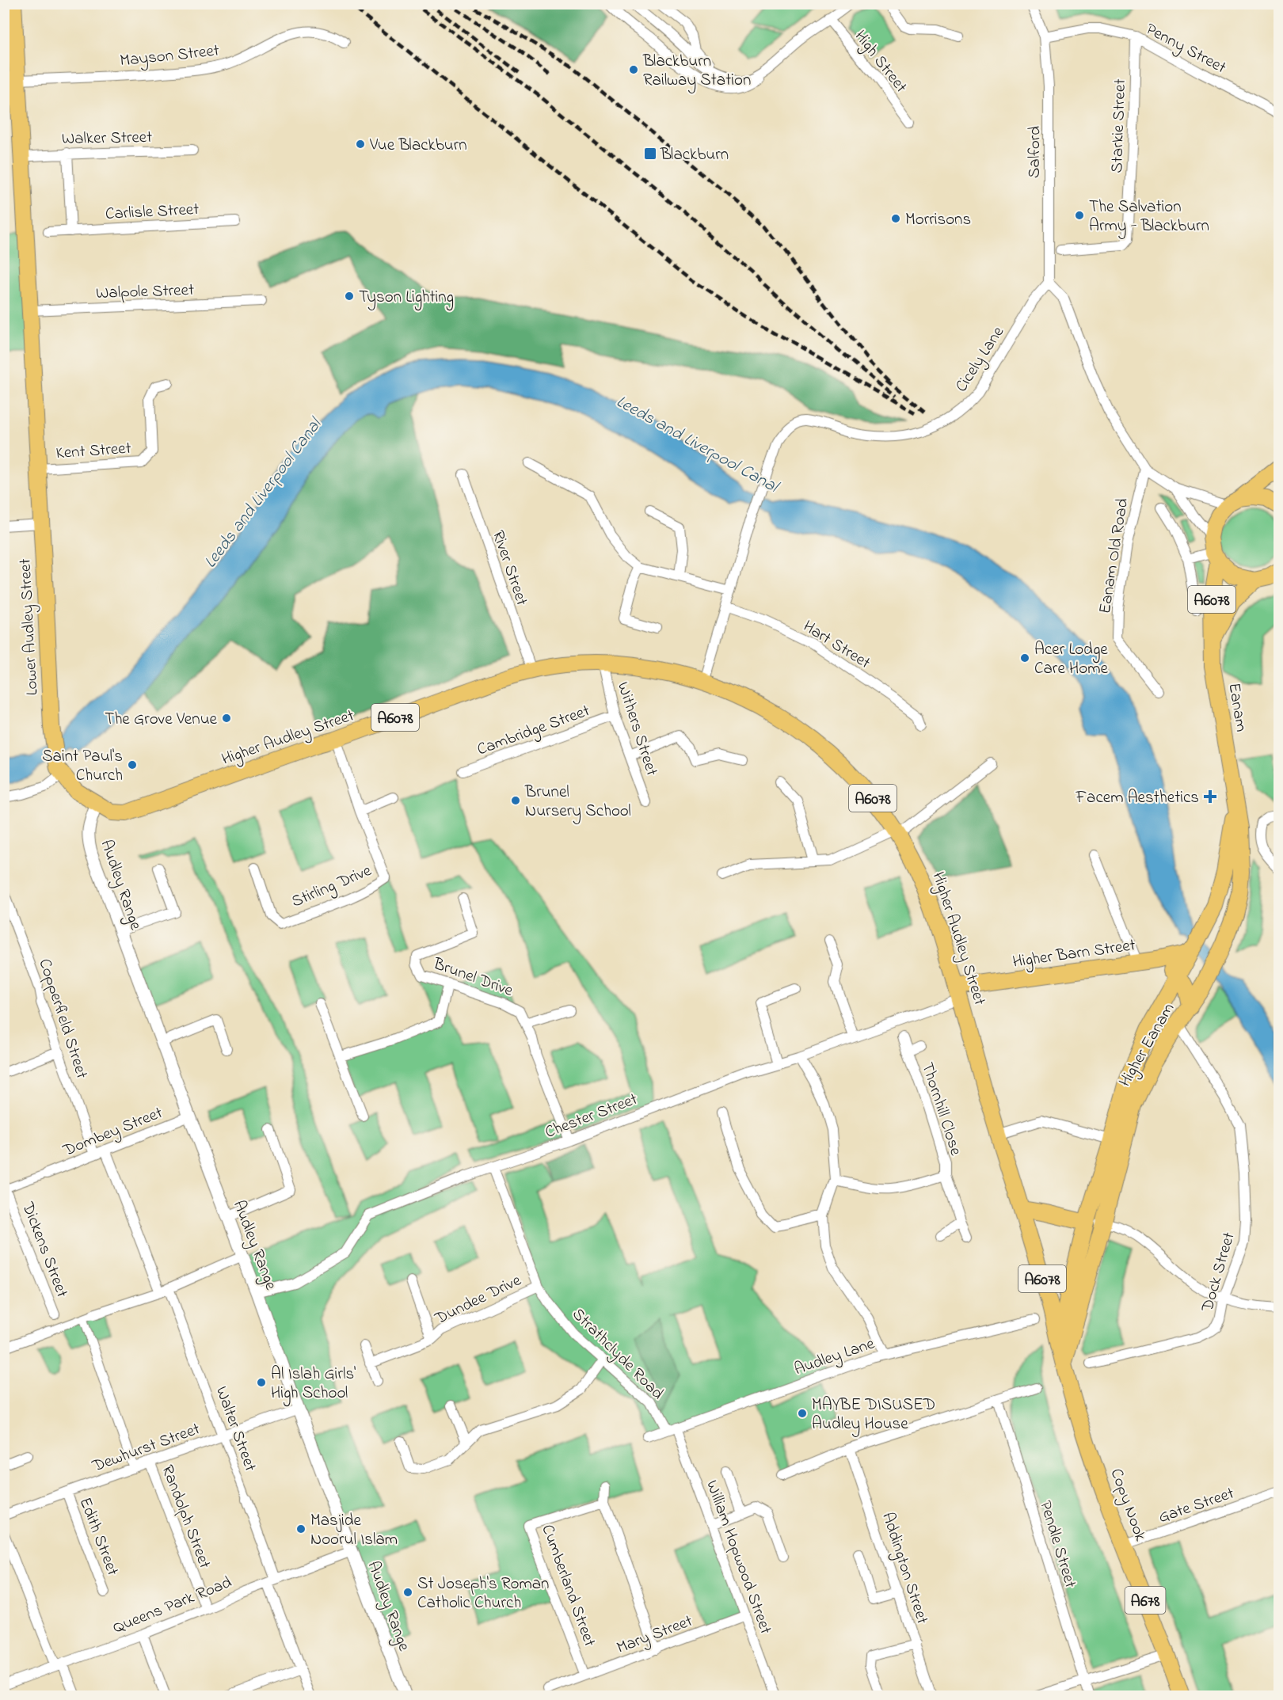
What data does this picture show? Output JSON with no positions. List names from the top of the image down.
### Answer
{
  "streets": {
    "highway": [
      "A6078",
      "Lower Audley Street",
      "Eanam",
      "Higher Audley Street",
      "Higher Barn Street",
      "Higher Eanam",
      "Copy Nook",
      "A678"
    ],
    "street": [
      "Penny Street",
      "Mayson Street",
      "High Street",
      "Starkie Street",
      "Walker Street",
      "Salford",
      "Carlisle Street",
      "Walpole Street",
      "Cicely Lane",
      "Kent Street",
      "Eanam Old Road",
      "River Street",
      "Hart Street",
      "Withers Street",
      "Cambridge Street",
      "Audley Range",
      "Stirling Drive",
      "Brunel Drive",
      "Copperfield Street",
      "Thornhill Close",
      "Chester Street",
      "Dombey Street",
      "Dickens Street",
      "Dock Street",
      "Dundee Drive",
      "Strathclyde Road",
      "Audley Lane",
      "Walter Street",
      "Dewhurst Street",
      "Gate Street",
      "Randolph Street",
      "Edith Street",
      "Pendle Street",
      "William Hopwood Street",
      "Addington Street",
      "Cumberland Street",
      "Queens Park Road",
      "Mary Street"
    ]
  },
  "crossings": [
    ["Penny Street", "Starkie Street"],
    ["Penny Street", "Salford"],
    ["Mayson Street", "Lower Audley Street"],
    ["Walker Street", "Lower Audley Street"],
    ["Salford", "Cicely Lane"],
    ["Walpole Street", "Lower Audley Street"],
    ["Kent Street", "Lower Audley Street"],
    ["River Street", "Higher Audley Street"],
    ["A6078", "Lower Audley Street"],
    ["A6078", "Eanam"],
    ["A6078", "Higher Audley Street"],
    ["A6078", "Audley Range"],
    ["Eanam", "Higher Eanam"],
    ["Withers Street", "Cambridge Street"],
    ["Withers Street", "Higher Audley Street"],
    ["Higher Audley Street", "Audley Range"],
    ["Higher Audley Street", "Stirling Drive"],
    ["Higher Audley Street", "Higher Barn Street"],
    ["Higher Audley Street", "Higher Eanam"],
    ["Higher Audley Street", "Chester Street"],
    ["Higher Audley Street", "Copy Nook"],
    ["Audley Range", "Chester Street"],
    ["Audley Range", "Dombey Street"],
    ["Audley Range", "Dewhurst Street"],
    ["Audley Range", "Queens Park Road"],
    ["Higher Barn Street", "Higher Eanam"],
    ["Higher Barn Street", "Chester Street"],
    ["Brunel Drive", "Chester Street"],
    ["Copperfield Street", "Dombey Street"],
    ["Higher Eanam", "Dock Street"],
    ["Higher Eanam", "Copy Nook"],
    ["Chester Street", "Strathclyde Road"],
    ["Dombey Street", "Walter Street"],
    ["Dundee Drive", "Strathclyde Road"],
    ["Strathclyde Road", "Audley Lane"],
    ["Strathclyde Road", "William Hopwood Street"],
    ["Audley Lane", "William Hopwood Street"],
    ["Walter Street", "Dewhurst Street"],
    ["Walter Street", "Queens Park Road"],
    ["Dewhurst Street", "Randolph Street"],
    ["Dewhurst Street", "Edith Street"],
    ["Copy Nook", "Gate Street"],
    ["Copy Nook", "A678"],
    ["Randolph Street", "Queens Park Road"],
    ["William Hopwood Street", "Mary Street"],
    ["Cumberland Street", "Mary Street"]
  ],
  "water": ["Leeds and Liverpool Canal"],
  "places": {
    "other": [
      "Blackburn Railway Station",
      "Vue Blackburn",
      "The Salvation Army - Blackburn",
      "Morrisons",
      "Tyson Lighting",
      "Acer Lodge Care Home",
      "The Grove Venue",
      "Saint Paul's Church",
      "Brunel Nursery School",
      "Al Islah Girls' High School",
      "MAYBE DISUSED Audley House",
      "Masjide Noorul Islam",
      "St Joseph's Roman Catholic Church"
    ],
    "transit": ["Blackburn"],
    "health": ["Facem Aesthetics"]
  }
}
